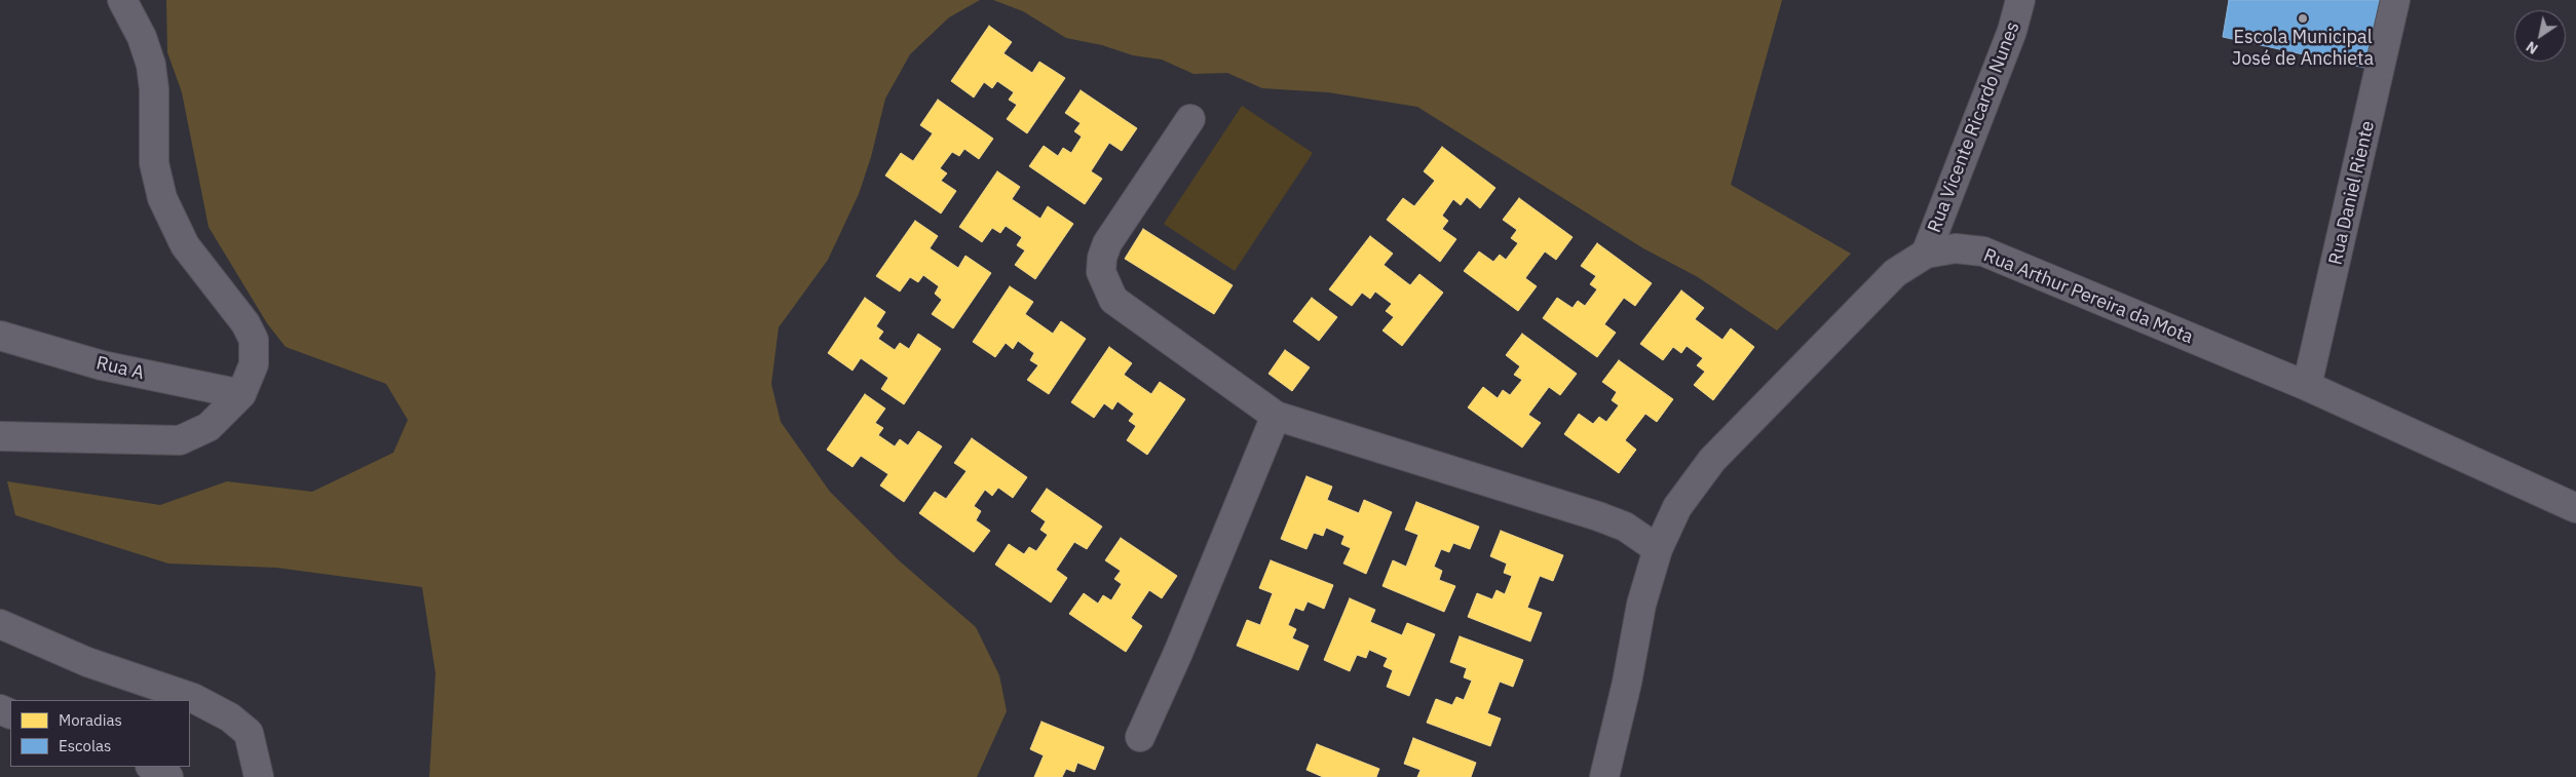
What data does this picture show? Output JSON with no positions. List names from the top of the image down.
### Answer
{
  "streets": {
    "street": [
      "Rua Vicente Ricardo Nunes",
      "Rua Daniel Riente",
      "Rua Arthur Pereira da Mota",
      "Rua A"
    ]
  },
  "crossings": [
    ["Rua Vicente Ricardo Nunes", "Rua Arthur Pereira da Mota"],
    ["Rua Daniel Riente", "Rua Arthur Pereira da Mota"]
  ],
  "places": ["Escola Municipal José de Anchieta"],
  "legend": ["Moradias", "Escolas"],
  "north": "bottom left"
}
